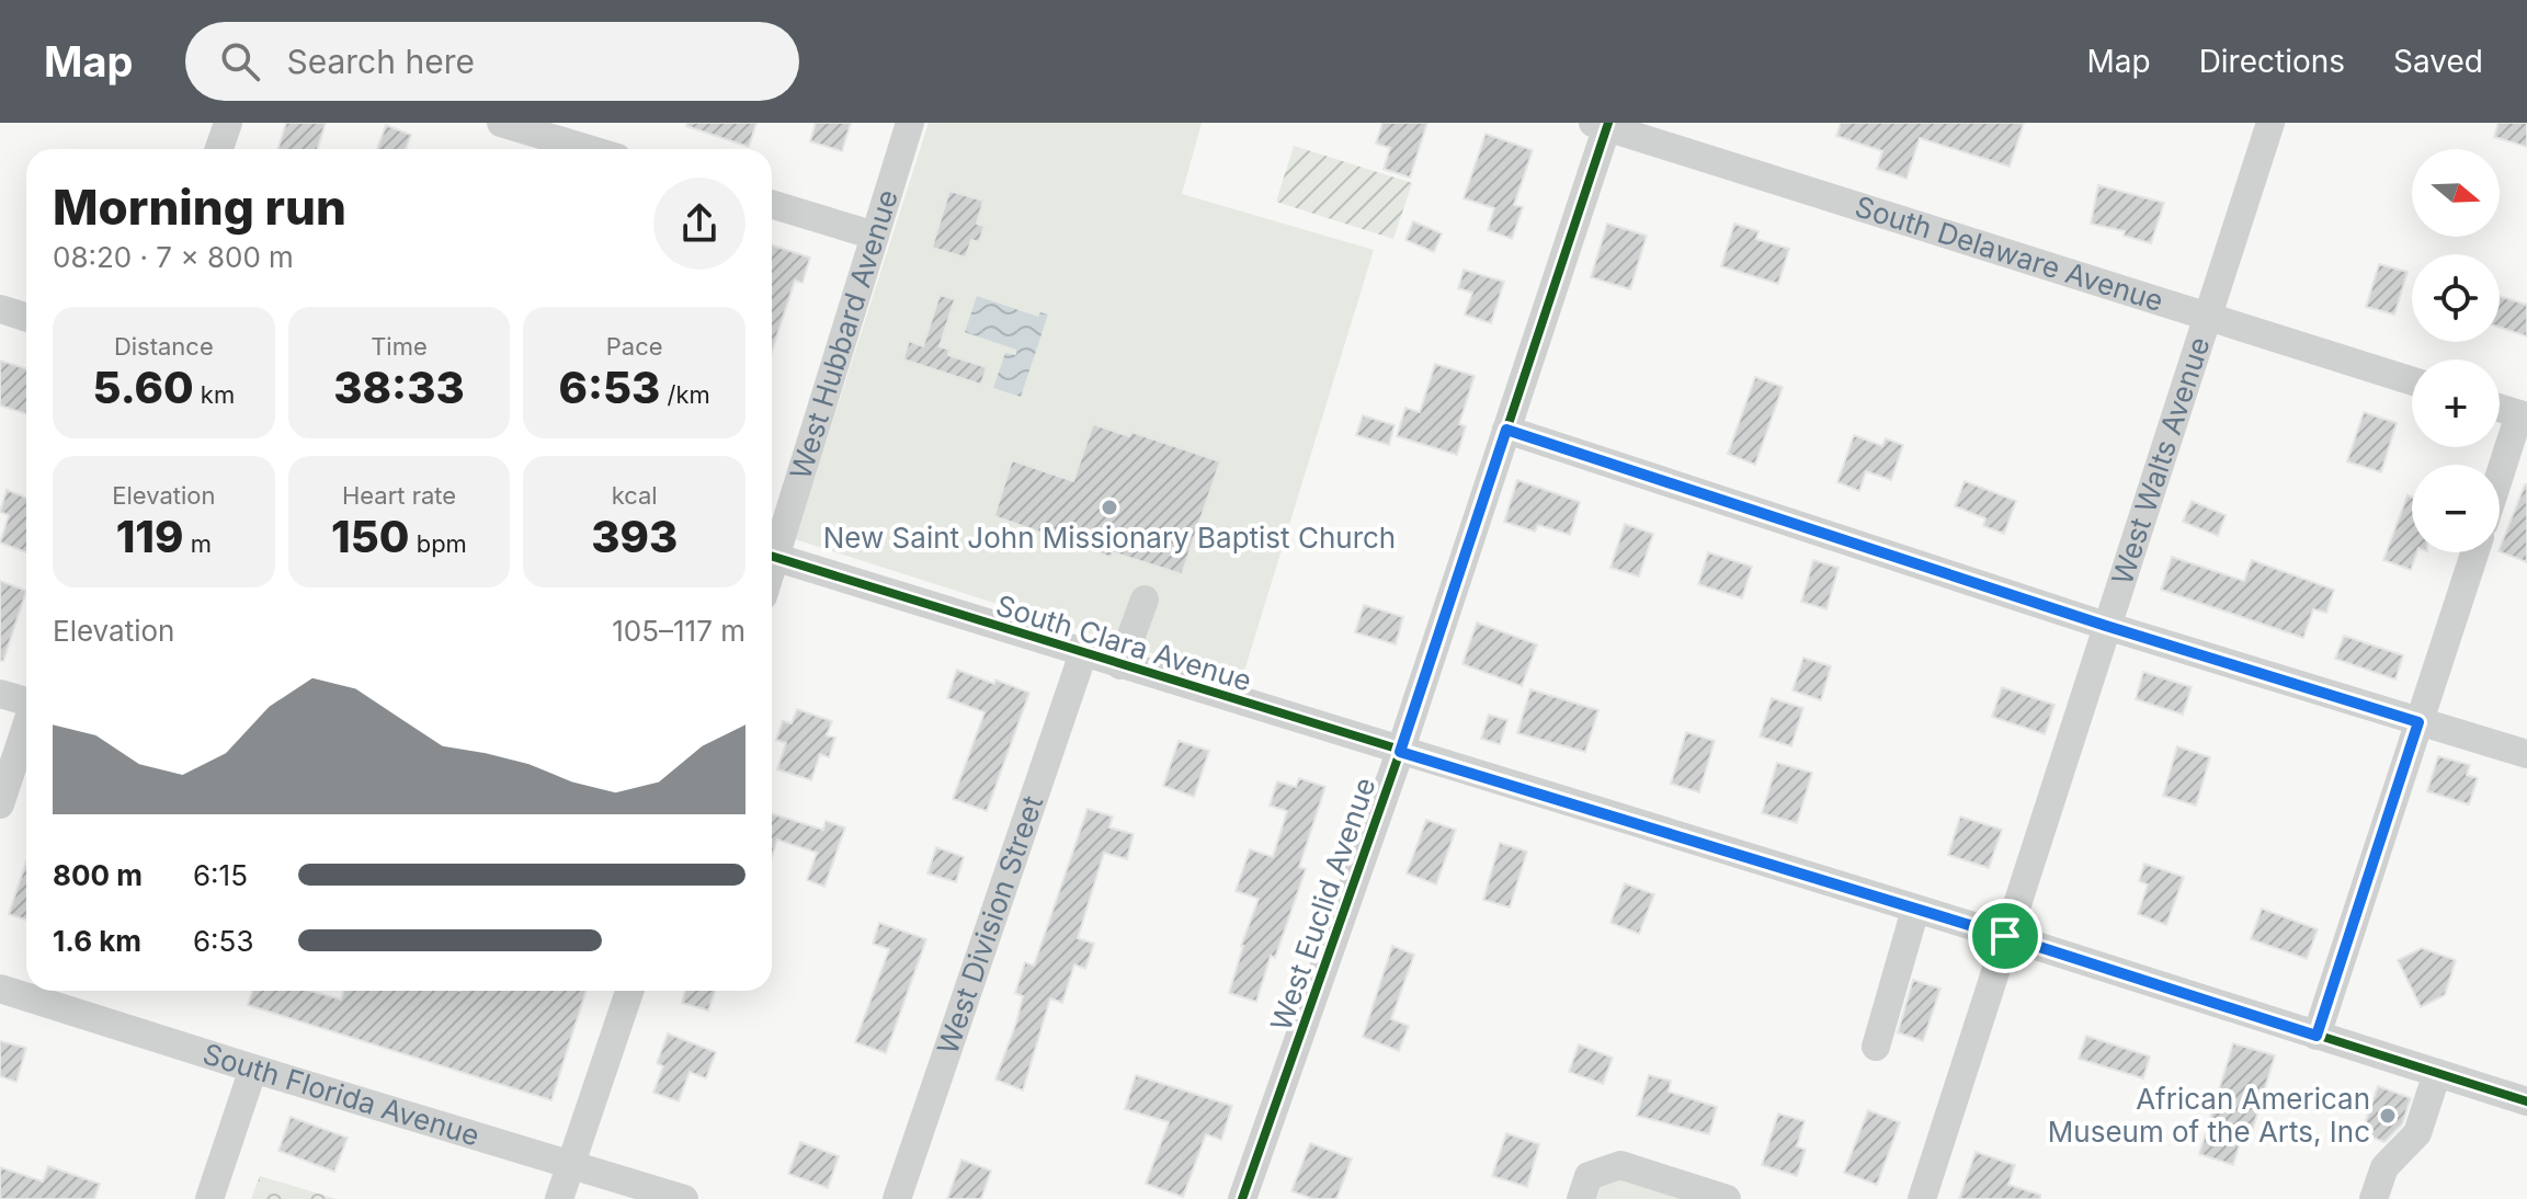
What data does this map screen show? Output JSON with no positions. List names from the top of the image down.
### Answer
{
  "streets": {
    "street": [
      "South Delaware Avenue",
      "West Hubbard Avenue",
      "West Walts Avenue",
      "South Clara Avenue",
      "West Euclid Avenue",
      "West Division Street",
      "South Florida Avenue"
    ]
  },
  "crossings": [
    ["South Delaware Avenue", "West Walts Avenue"],
    ["South Delaware Avenue", "West Euclid Avenue"],
    ["West Walts Avenue", "South Clara Avenue"],
    ["South Clara Avenue", "West Euclid Avenue"],
    ["South Clara Avenue", "West Division Street"]
  ],
  "places": ["New Saint John Missionary Baptist Church", "African American Museum of the Arts, Inc"],
  "north": "right",
  "page": {
    "header": "Map",
    "search": "Search here",
    "nav": ["Map", "Directions", "Saved"],
    "map_buttons": ["+", "−"],
    "heading": ["Morning run", "08:20 · 7 × 800 m"],
    "stats": [
      ["Distance", "5.60 km"],
      ["Time", "38:33"],
      ["Pace", "6:53 /km"],
      ["Elevation", "119 m"],
      ["Heart rate", "150 bpm"],
      ["kcal", "393"]
    ],
    "chart": ["Elevation", "105–117 m"],
    "list": [
      {
        "name": "800 m",
        "note": "6:15"
      },
      {
        "name": "1.6 km",
        "note": "6:53"
      }
    ]
  }
}
